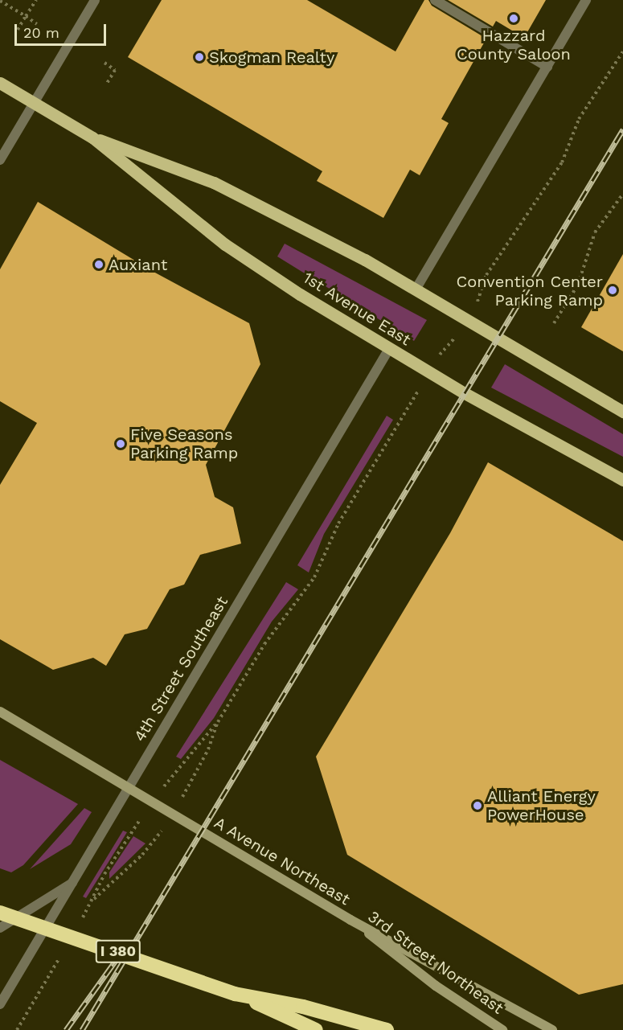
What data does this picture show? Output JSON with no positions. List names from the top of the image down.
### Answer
{
  "streets": {
    "highway": ["I 380"],
    "main road": ["1st Avenue East"],
    "street": ["4th Street Southeast", "A Avenue Northeast", "3rd Street Northeast"]
  },
  "crossings": [
    ["1st Avenue East", "4th Street Southeast"],
    ["A Avenue Northeast", "3rd Street Northeast"]
  ],
  "places": [
    "Hazzard County Saloon",
    "Skogman Realty",
    "Auxiant",
    "Convention Center Parking Ramp",
    "Five Seasons Parking Ramp",
    "Alliant Energy PowerHouse"
  ],
  "scale_bar": "20 m"
}
